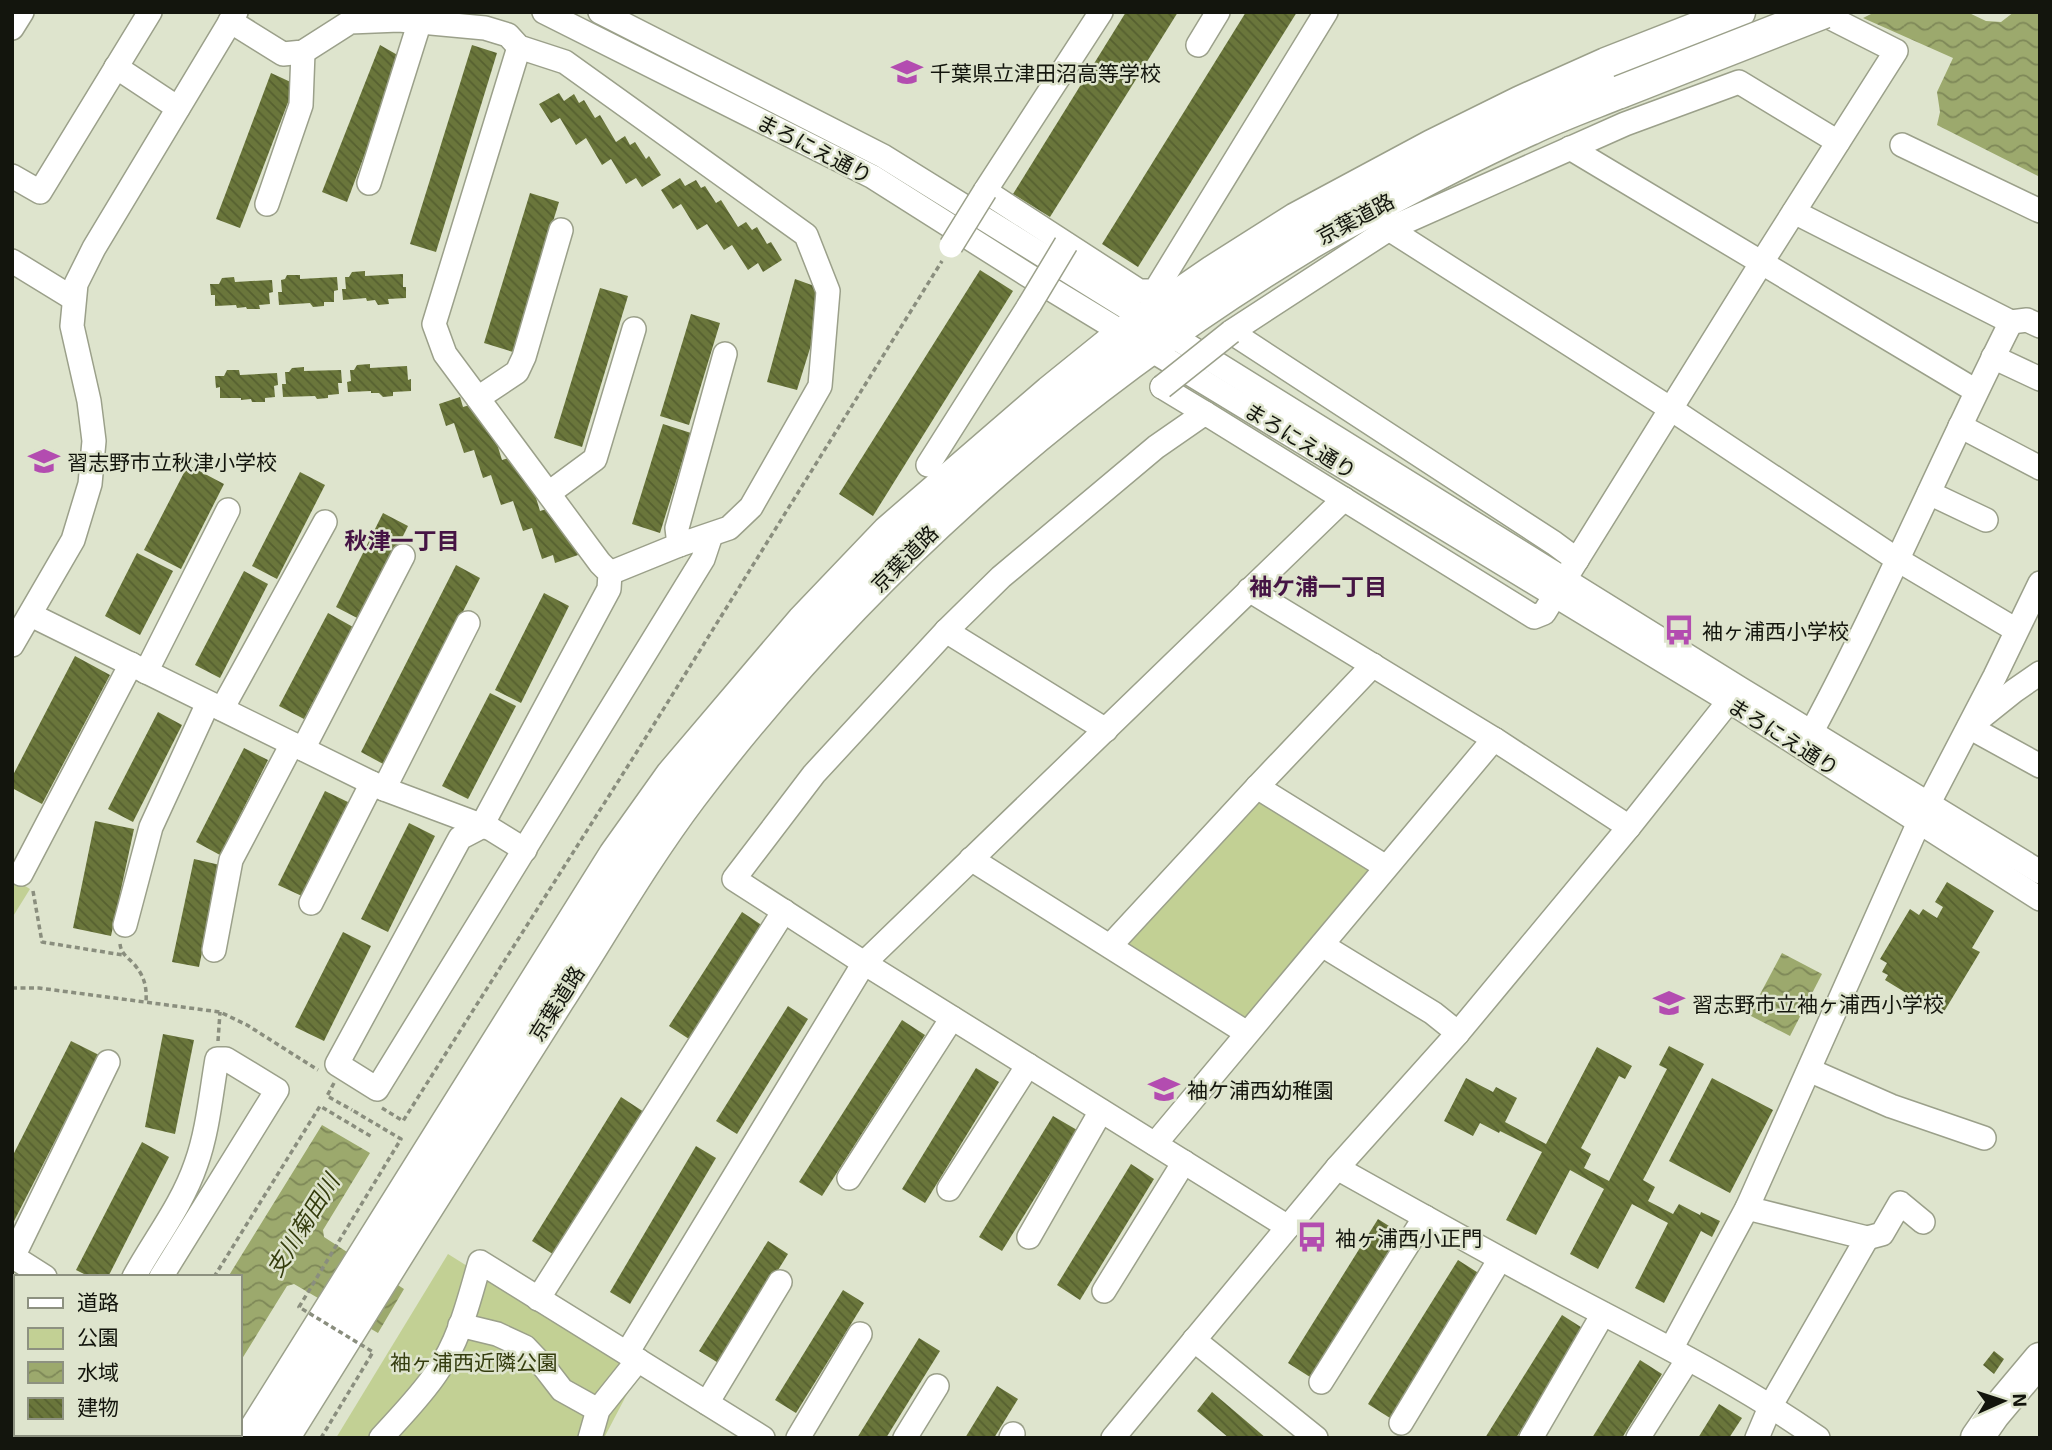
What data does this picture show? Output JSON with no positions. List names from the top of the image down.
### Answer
{
  "streets": {
    "highway": ["京葉道路"],
    "street": ["まろにえ通り"]
  },
  "crossings": [
    ["まろにえ通り", "京葉道路"]
  ],
  "districts": ["秋津一丁目", "袖ケ浦一丁目"],
  "water": ["支川菊田川"],
  "parks": ["袖ヶ浦西近隣公園"],
  "places": {
    "school or university": [
      "千葉県立津田沼高等学校",
      "習志野市立秋津小学校",
      "習志野市立袖ヶ浦西小学校",
      "袖ケ浦西幼稚園"
    ],
    "bus stop": ["袖ヶ浦西小学校", "袖ヶ浦西小正門"]
  },
  "legend": [
    "道路",
    "公園",
    "水域",
    "建物"
  ],
  "north": "right"
}
